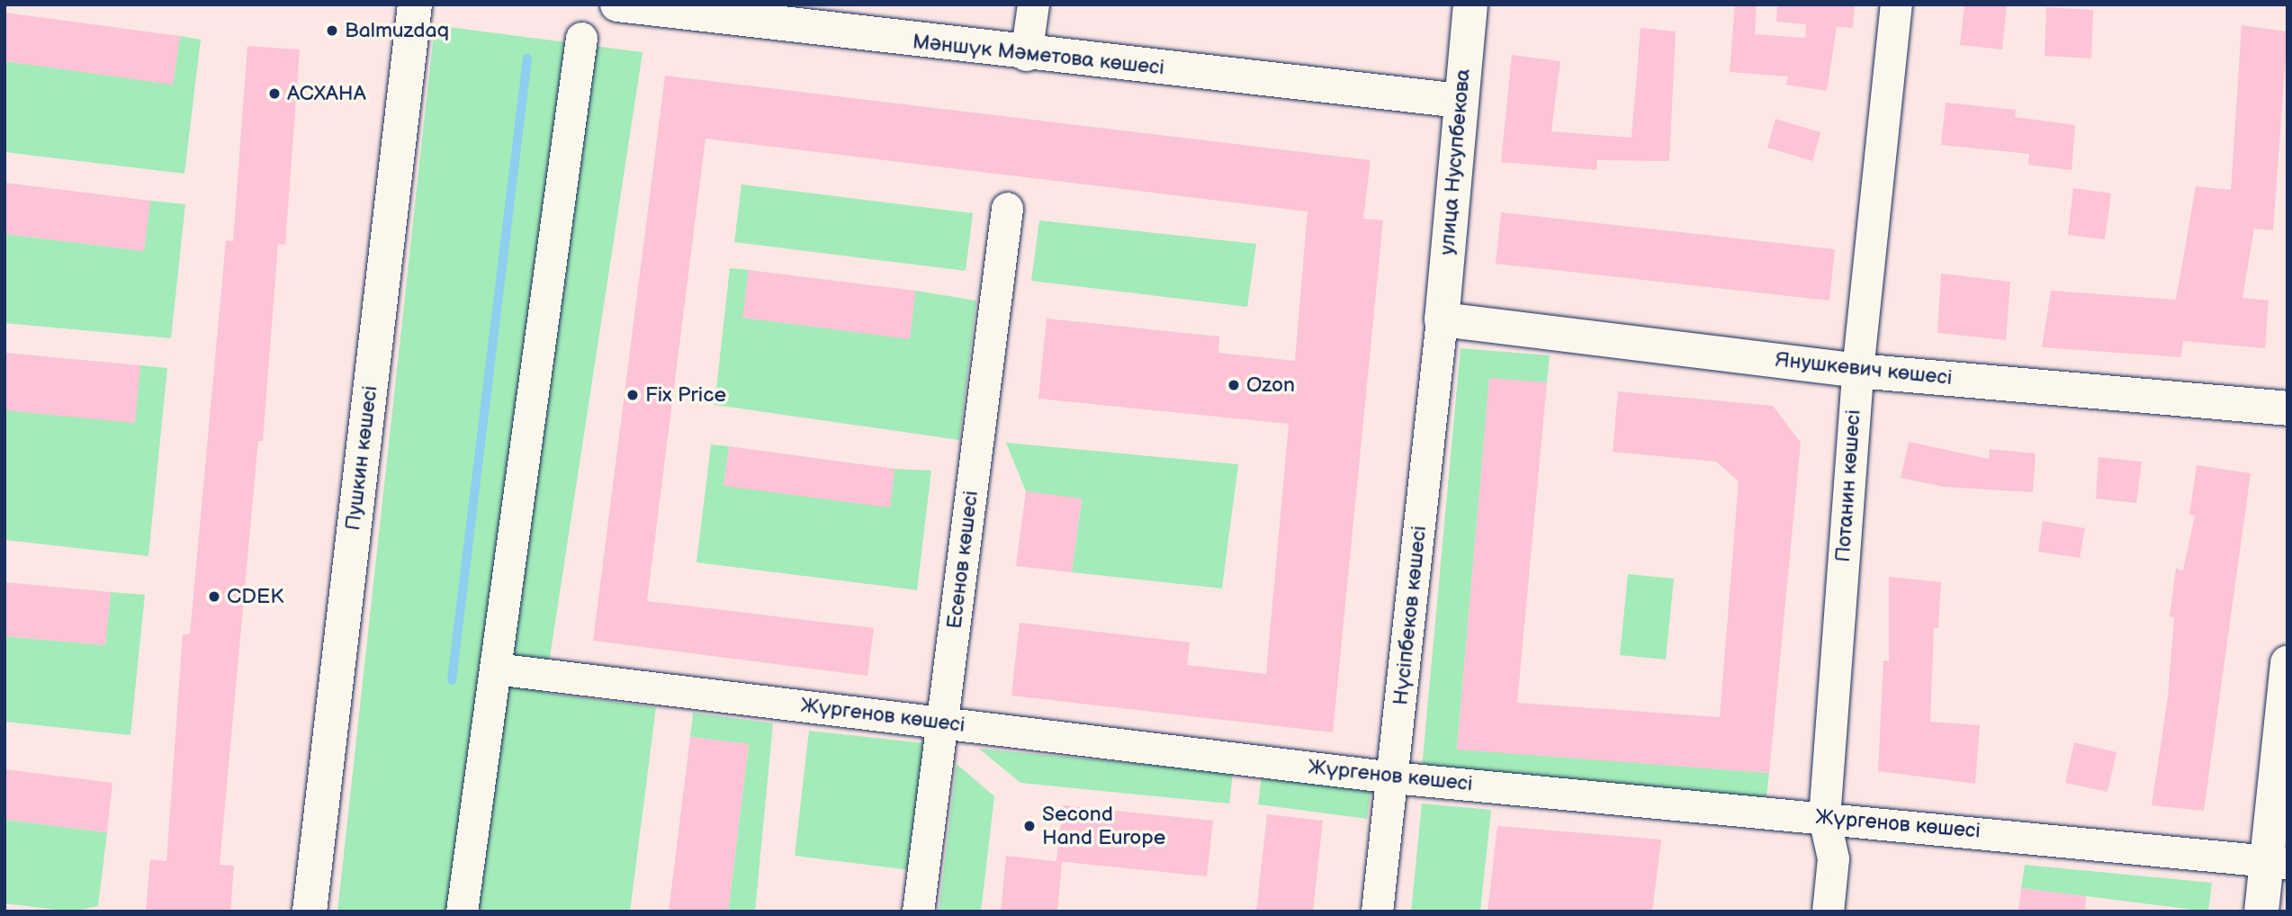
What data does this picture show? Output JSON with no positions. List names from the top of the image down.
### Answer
{
  "streets": {
    "street": [
      "Мәншүк Мәметова көшесі",
      "улица Нусупбекова",
      "Янушкевич көшесі",
      "Пушкин көшесі",
      "Потанин көшесі",
      "Есенов көшесі",
      "Нүсіпбеков көшесі",
      "Жүргенов көшесі"
    ]
  },
  "crossings": [
    ["Мәншүк Мәметова көшесі", "улица Нусупбекова"],
    ["улица Нусупбекова", "Янушкевич көшесі"],
    ["улица Нусупбекова", "Нүсіпбеков көшесі"],
    ["Янушкевич көшесі", "Потанин көшесі"],
    ["Янушкевич көшесі", "Нүсіпбеков көшесі"],
    ["Потанин көшесі", "Жүргенов көшесі"],
    ["Есенов көшесі", "Жүргенов көшесі"],
    ["Нүсіпбеков көшесі", "Жүргенов көшесі"]
  ],
  "places": [
    "Balmuzdaq",
    "ACXAHA",
    "Ozon",
    "Fix Price",
    "CDEK",
    "Second Hand Europe"
  ]
}
